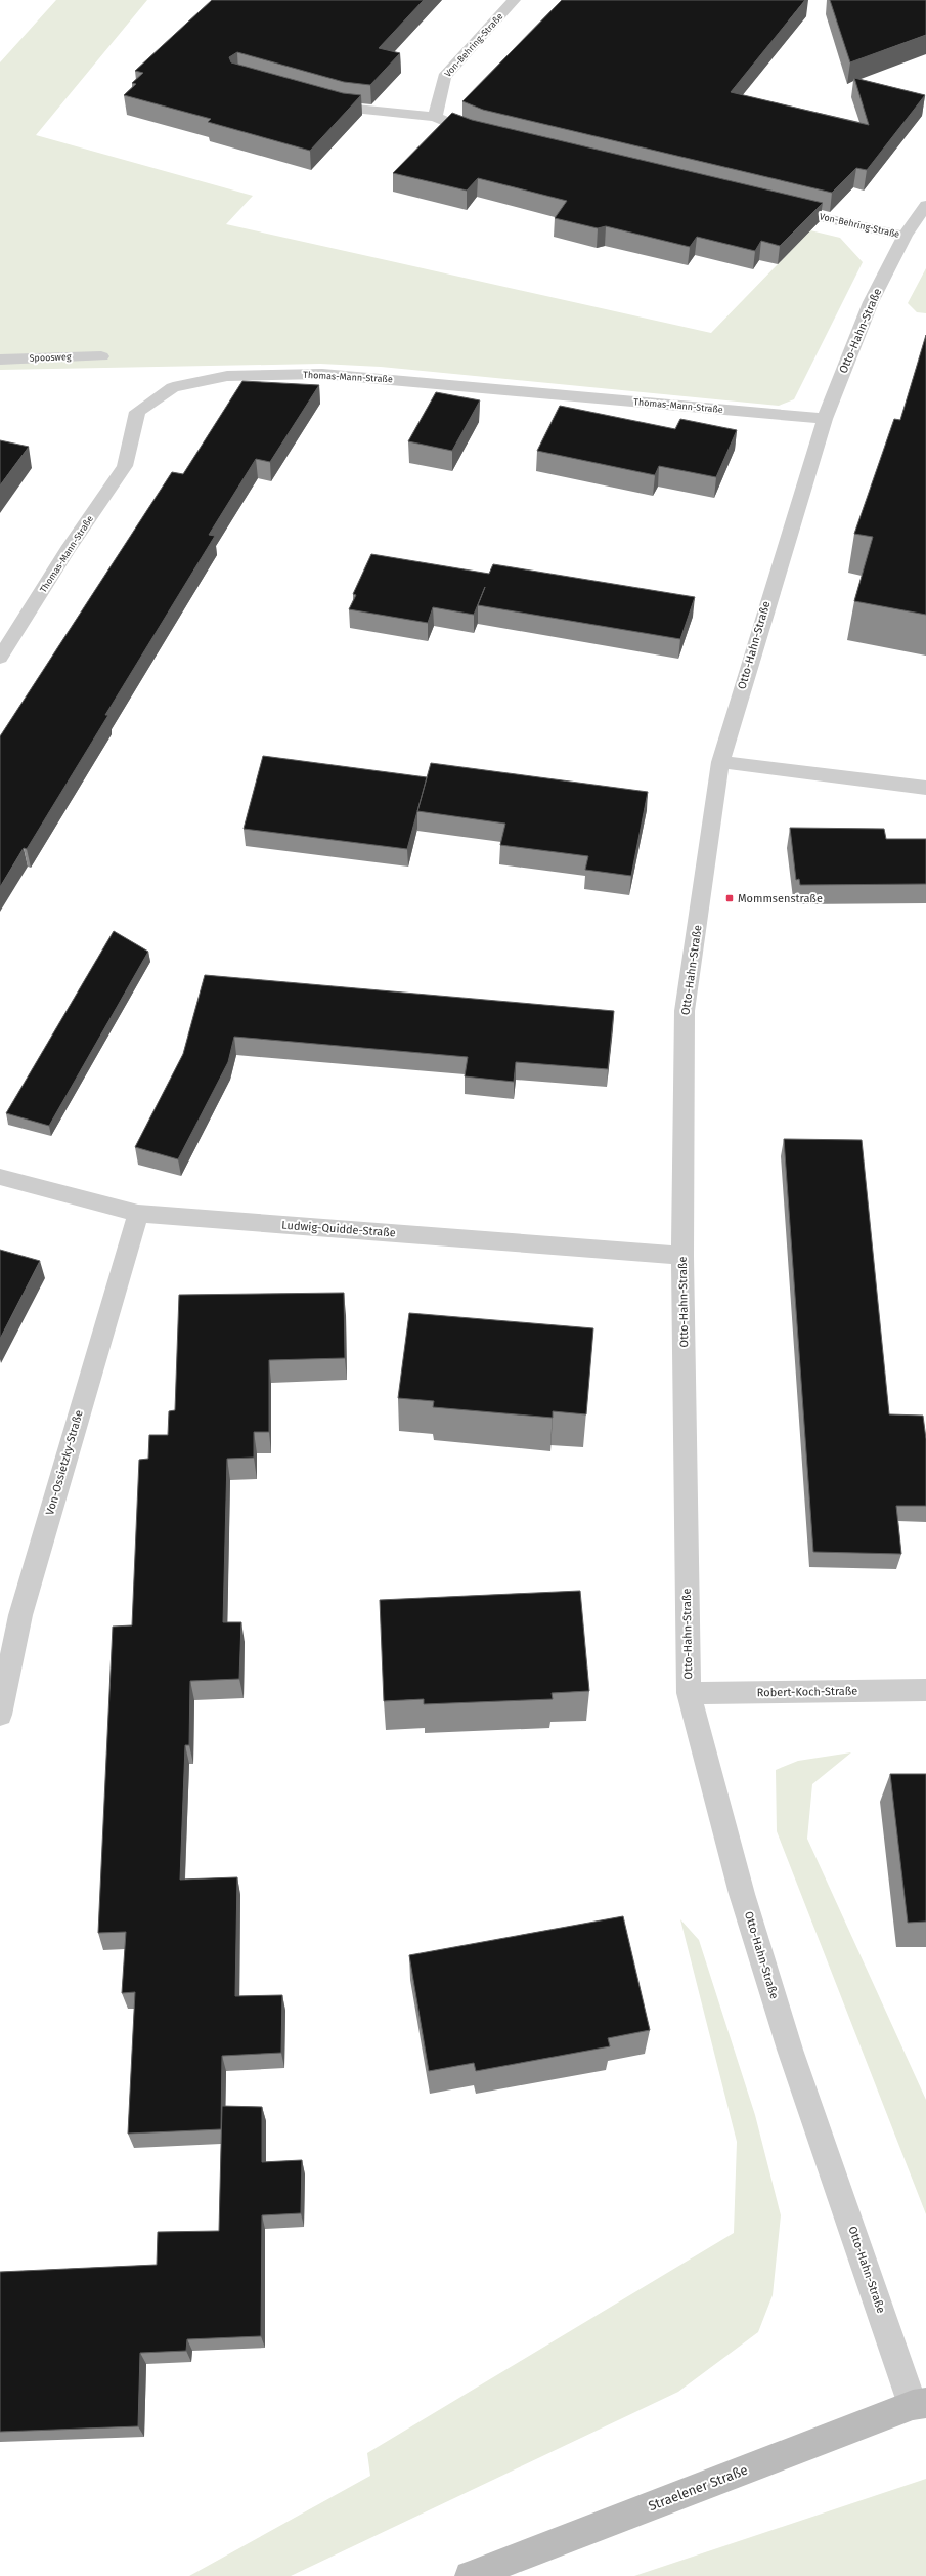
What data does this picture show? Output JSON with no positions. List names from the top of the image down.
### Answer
{
  "streets": {
    "street": [
      "Von-Behring-Straße",
      "Otto-Hahn-Straße",
      "Spoosweg",
      "Thomas-Mann-Straße",
      "Ludwig-Quidde-Straße",
      "Von-Ossietzky-Straße",
      "Robert-Koch-Straße",
      "Straelener Straße"
    ]
  },
  "crossings": [
    ["Von-Behring-Straße", "Otto-Hahn-Straße"],
    ["Otto-Hahn-Straße", "Thomas-Mann-Straße"],
    ["Otto-Hahn-Straße", "Ludwig-Quidde-Straße"],
    ["Otto-Hahn-Straße", "Robert-Koch-Straße"],
    ["Otto-Hahn-Straße", "Straelener Straße"],
    ["Ludwig-Quidde-Straße", "Von-Ossietzky-Straße"]
  ],
  "places": {
    "transit": ["Mommsenstraße"]
  }
}
